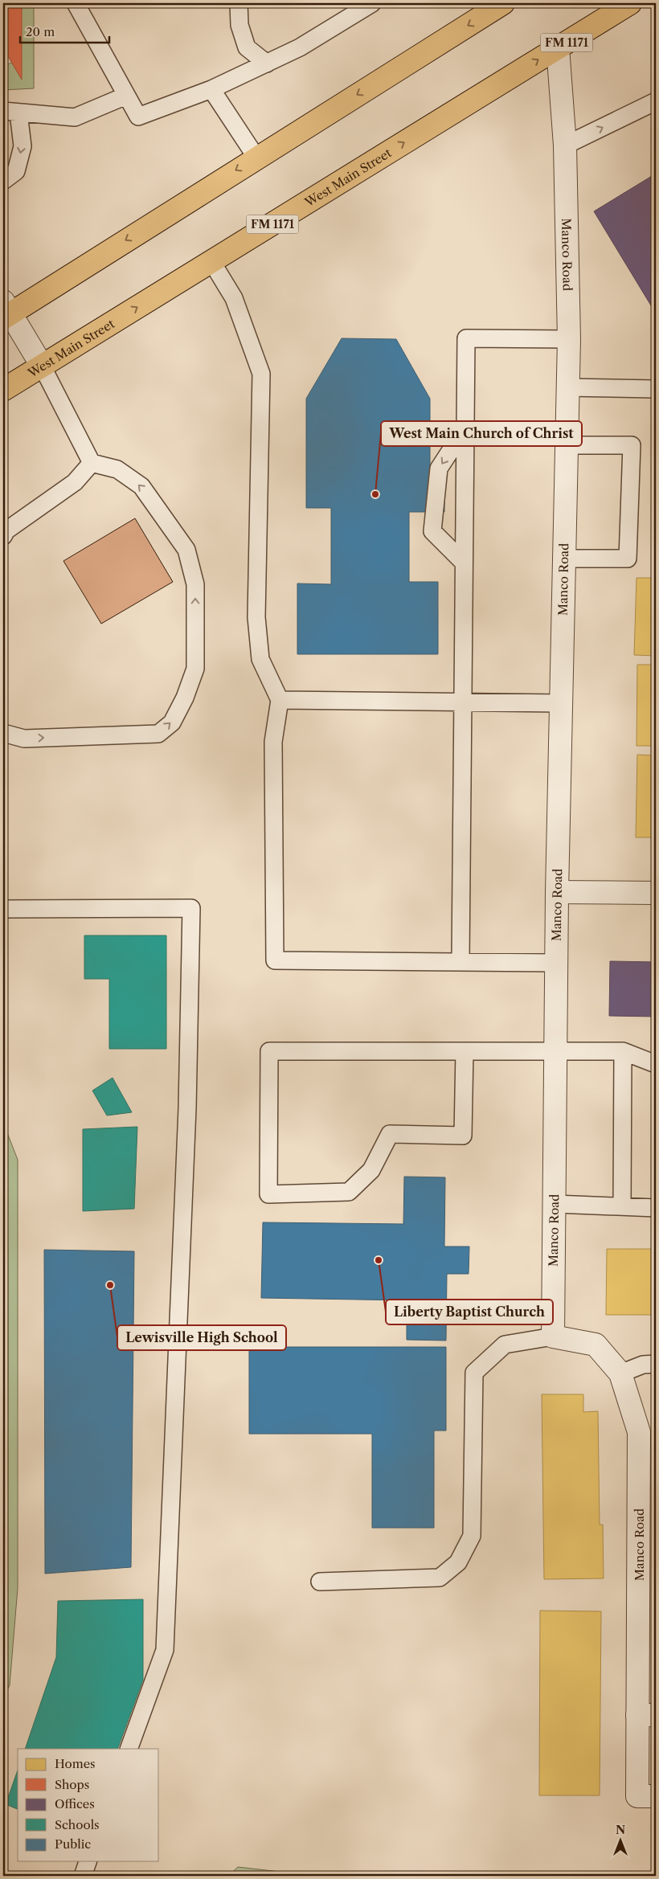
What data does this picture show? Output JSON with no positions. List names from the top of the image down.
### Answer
{
  "streets": {
    "main road": ["FM 1171", "West Main Street"],
    "street": ["Manco Road"]
  },
  "crossings": [
    ["West Main Street", "Manco Road"]
  ],
  "places": ["West Main Church of Christ", "Liberty Baptist Church", "Lewisville High School"],
  "legend": [
    "Homes",
    "Shops",
    "Offices",
    "Schools",
    "Public"
  ],
  "scale_bar": "20 m",
  "north": "top"
}
